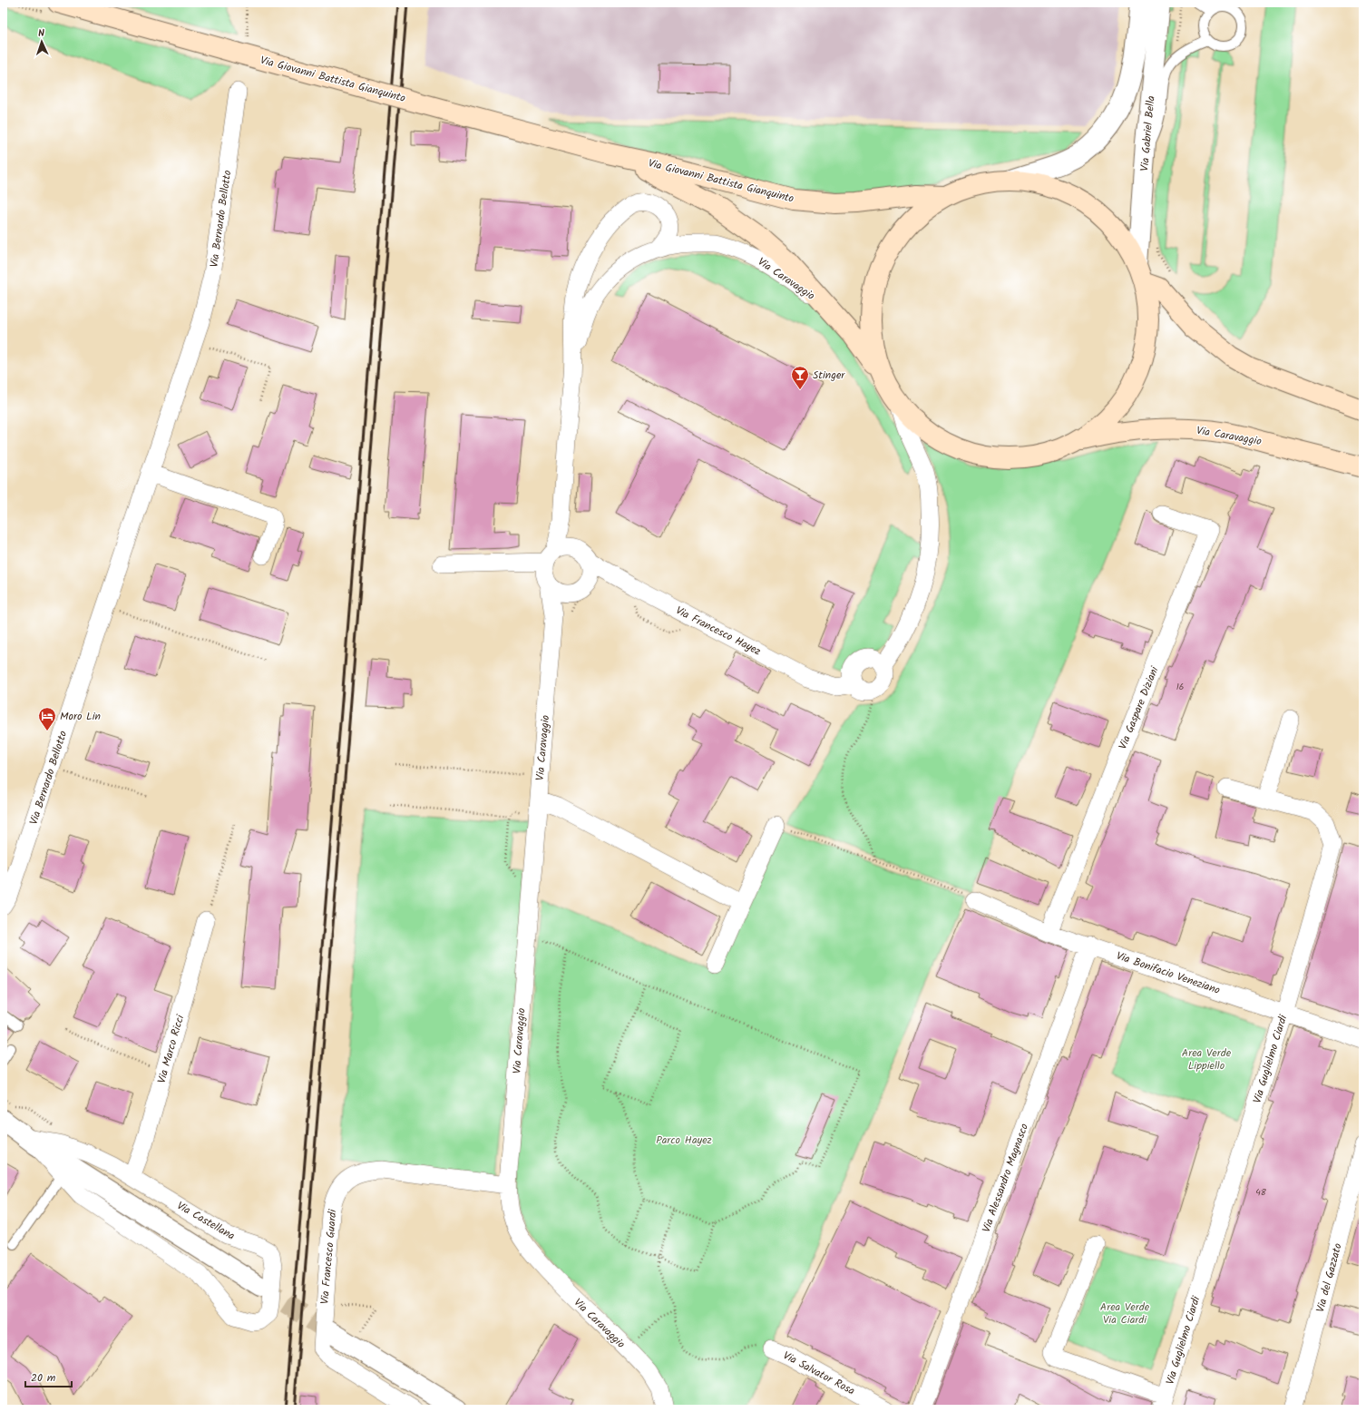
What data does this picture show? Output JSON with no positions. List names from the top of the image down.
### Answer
{
  "streets": {
    "main road": ["Via Giovanni Battista Gianquinto", "Via Caravaggio"],
    "street": [
      "Via Gabriel Bella",
      "Via Bernardo Bellotto",
      "Via Francesco Hayez",
      "Via Gaspare Diziani",
      "Via Bonifacio Veneziano",
      "Via Marco Ricci",
      "Via Guglielmo Ciardi",
      "Via Alessandro Magnasco",
      "Via Castellana",
      "Via Francesco Guardi",
      "Via del Gazzato",
      "Via Salvator Rosa"
    ]
  },
  "crossings": [
    ["Via Giovanni Battista Gianquinto", "Via Caravaggio"],
    ["Via Caravaggio", "Via Francesco Hayez"],
    ["Via Caravaggio", "Via Francesco Guardi"],
    ["Via Gaspare Diziani", "Via Bonifacio Veneziano"],
    ["Via Bonifacio Veneziano", "Via Guglielmo Ciardi"],
    ["Via Bonifacio Veneziano", "Via Alessandro Magnasco"],
    ["Via Marco Ricci", "Via Castellana"]
  ],
  "parks": ["Area Verde Lippiello", "Parco Hayez", "Area Verde Via Ciardi"],
  "places": {
    "bar": ["Stinger"],
    "hotel": ["Moro Lin"]
  },
  "house_numbers": ["16", "48"],
  "scale_bar": "20 m",
  "north": "top"
}
